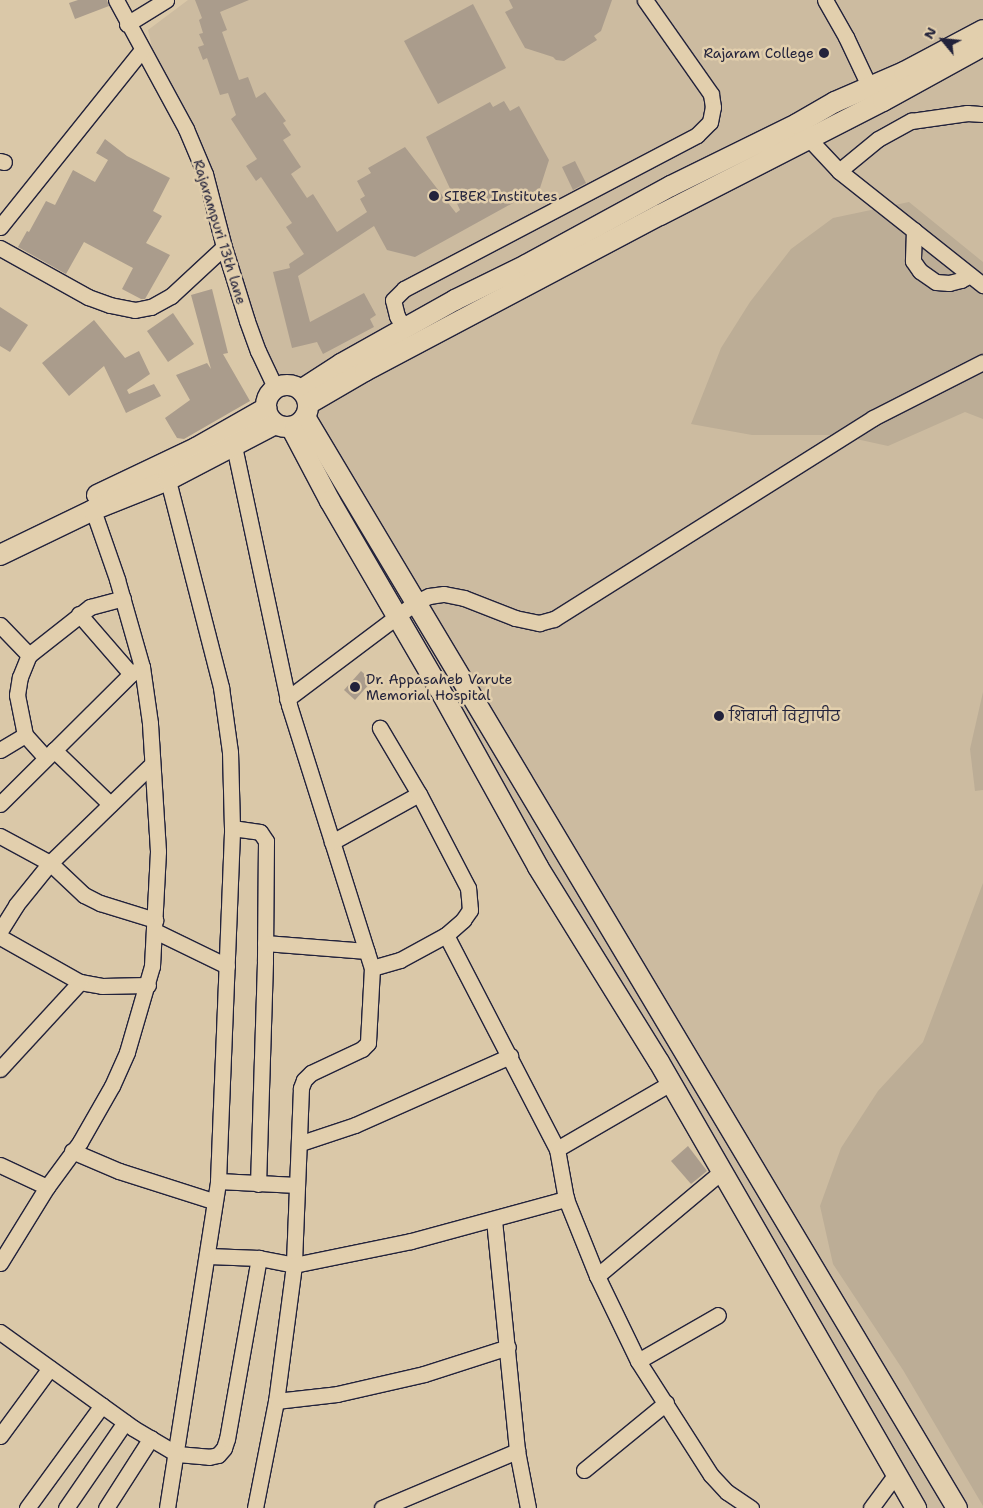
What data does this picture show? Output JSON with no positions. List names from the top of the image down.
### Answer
{
  "streets": {
    "street": ["Rajarampuri 13th lane"]
  },
  "places": [
    "Rajaram College",
    "SIBER Institutes",
    "Dr. Appasaheb Varute Memorial Hospital",
    "शिवाजी विद्यापीठ"
  ],
  "north": "top left"
}
